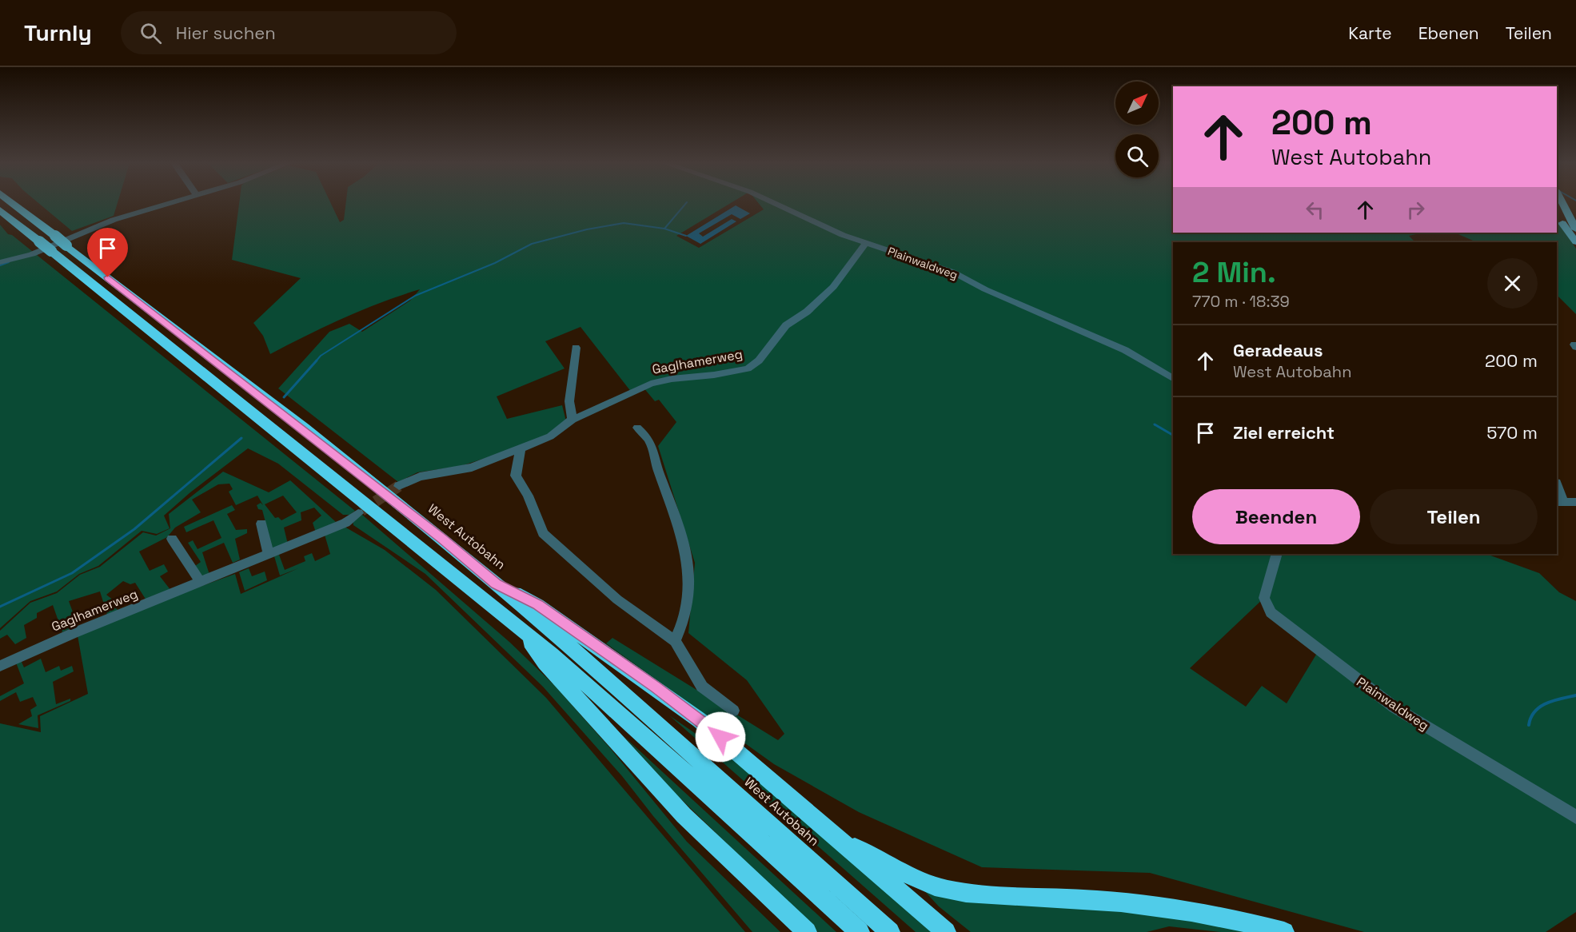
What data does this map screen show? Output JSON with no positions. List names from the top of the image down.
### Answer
{
  "streets": {
    "highway": ["West Autobahn"],
    "street": ["Plainwaldweg", "Gaglhamerweg"]
  },
  "crossings": [
    ["Plainwaldweg", "Gaglhamerweg"]
  ],
  "north": "top right",
  "page": {
    "header": "Turnly",
    "search": "Hier suchen",
    "nav": ["Karte", "Ebenen", "Teilen"],
    "turn": ["200 m", "West Autobahn"],
    "heading": ["2 Min.", "770 m · 18:39"],
    "list": [
      {
        "name": "Geradeaus",
        "note": "West Autobahn",
        "value": "200 m"
      },
      {
        "name": "Ziel erreicht",
        "value": "570 m"
      }
    ],
    "buttons": ["Beenden", "Teilen"]
  }
}
